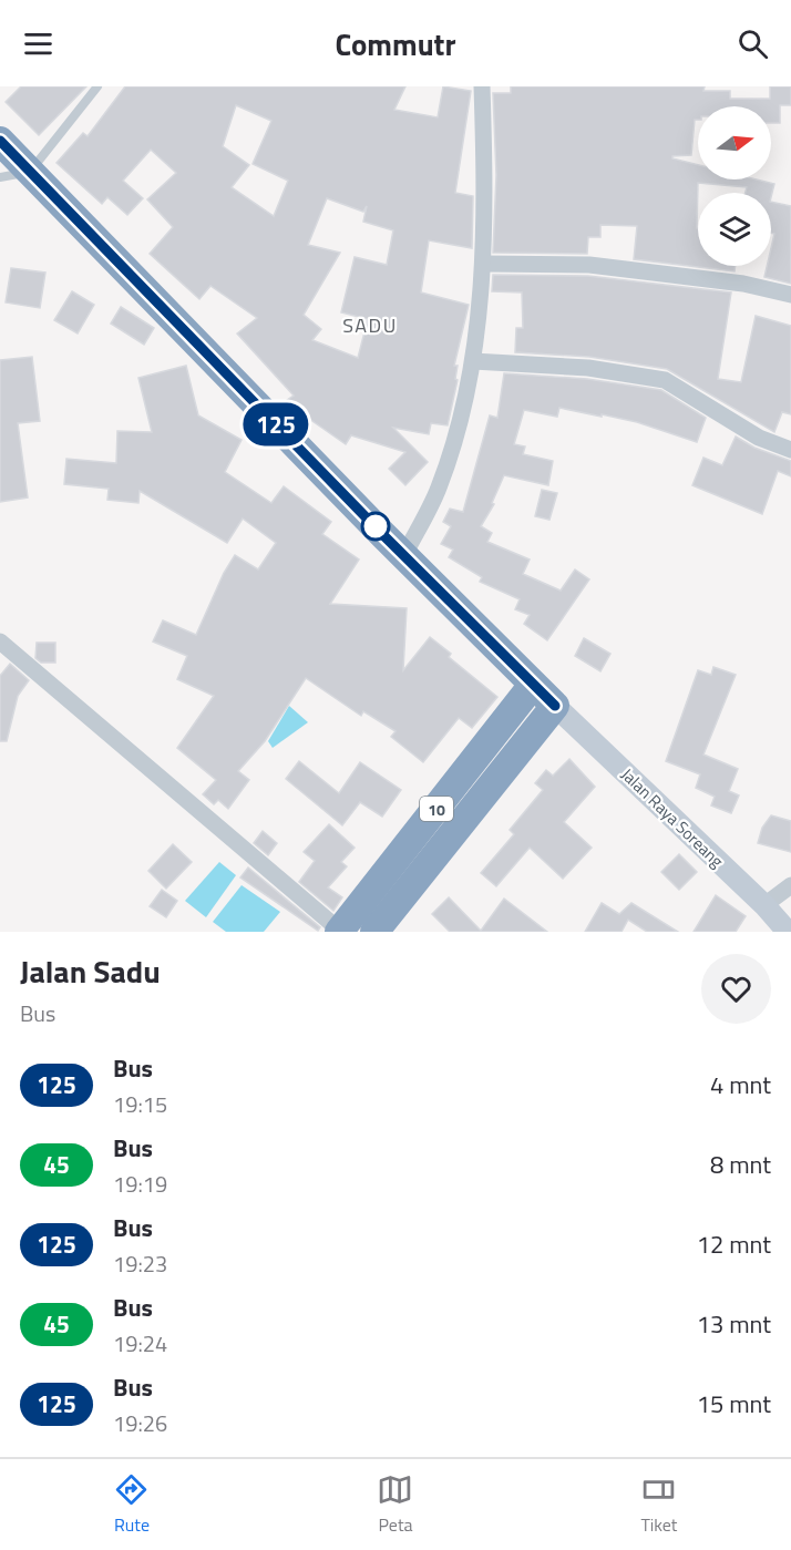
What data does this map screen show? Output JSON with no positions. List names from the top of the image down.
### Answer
{
  "streets": {
    "highway": ["10"],
    "main road": ["Jalan Raya Soreang"]
  },
  "crossings": [
    ["10", "Jalan Raya Soreang"]
  ],
  "districts": ["SADU"],
  "lines": ["bus line 125"],
  "north": "right",
  "page": {
    "header": "Commutr",
    "on_map": "125",
    "heading": ["Jalan Sadu", "Bus"],
    "list": [
      {
        "mark": "125",
        "name": "Bus",
        "note": "19:15",
        "value": "4 mnt"
      },
      {
        "mark": "45",
        "name": "Bus",
        "note": "19:19",
        "value": "8 mnt"
      },
      {
        "mark": "125",
        "name": "Bus",
        "note": "19:23",
        "value": "12 mnt"
      },
      {
        "mark": "45",
        "name": "Bus",
        "note": "19:24",
        "value": "13 mnt"
      },
      {
        "mark": "125",
        "name": "Bus",
        "note": "19:26",
        "value": "15 mnt"
      }
    ],
    "tabs": ["Rute", "Peta", "Tiket"]
  }
}
